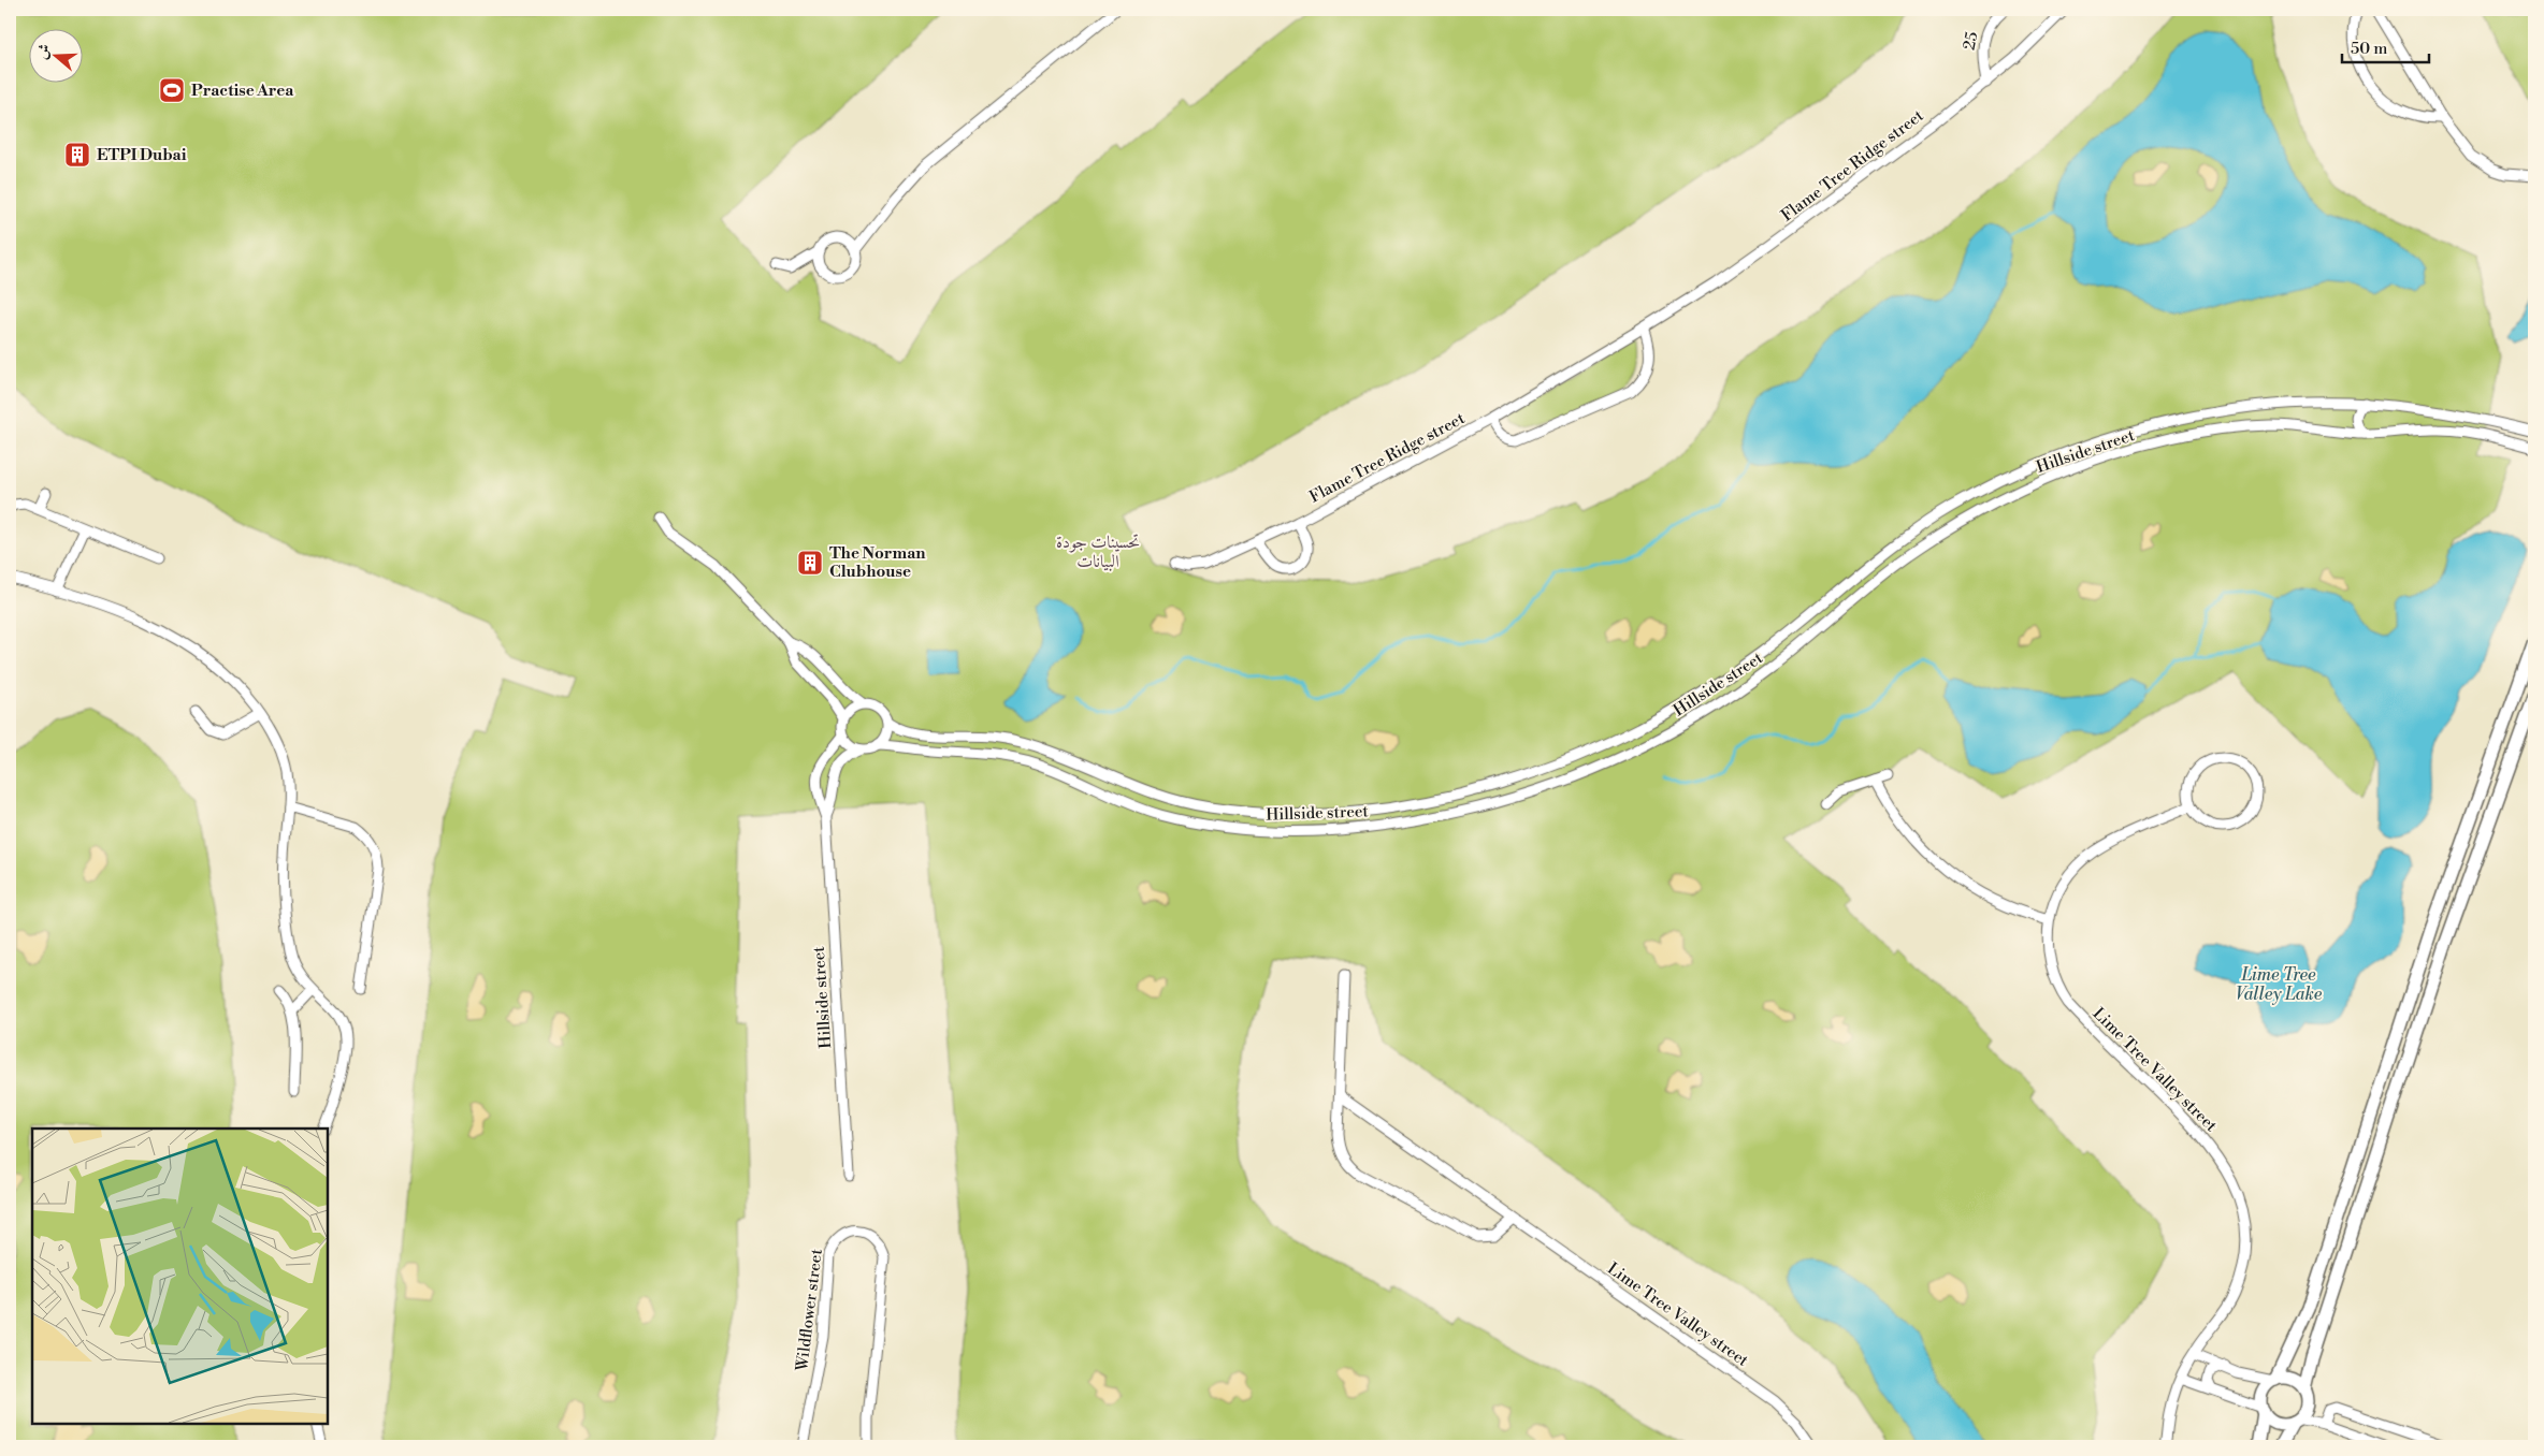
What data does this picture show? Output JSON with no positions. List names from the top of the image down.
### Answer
{
  "streets": {
    "street": [
      "25",
      "Flame Tree Ridge street",
      "Hillside street",
      "Lime Tree Valley street",
      "Wildflower street"
    ]
  },
  "crossings": [
    ["25", "Flame Tree Ridge street"]
  ],
  "districts": ["تحسينات جودة البيانات"],
  "water": ["Lime Tree Valley Lake"],
  "places": {
    "sports": ["Practise Area"],
    "building": ["ETPI Dubai", "The Norman Clubhouse"]
  },
  "scale_bar": "50 m",
  "north": "left"
}
